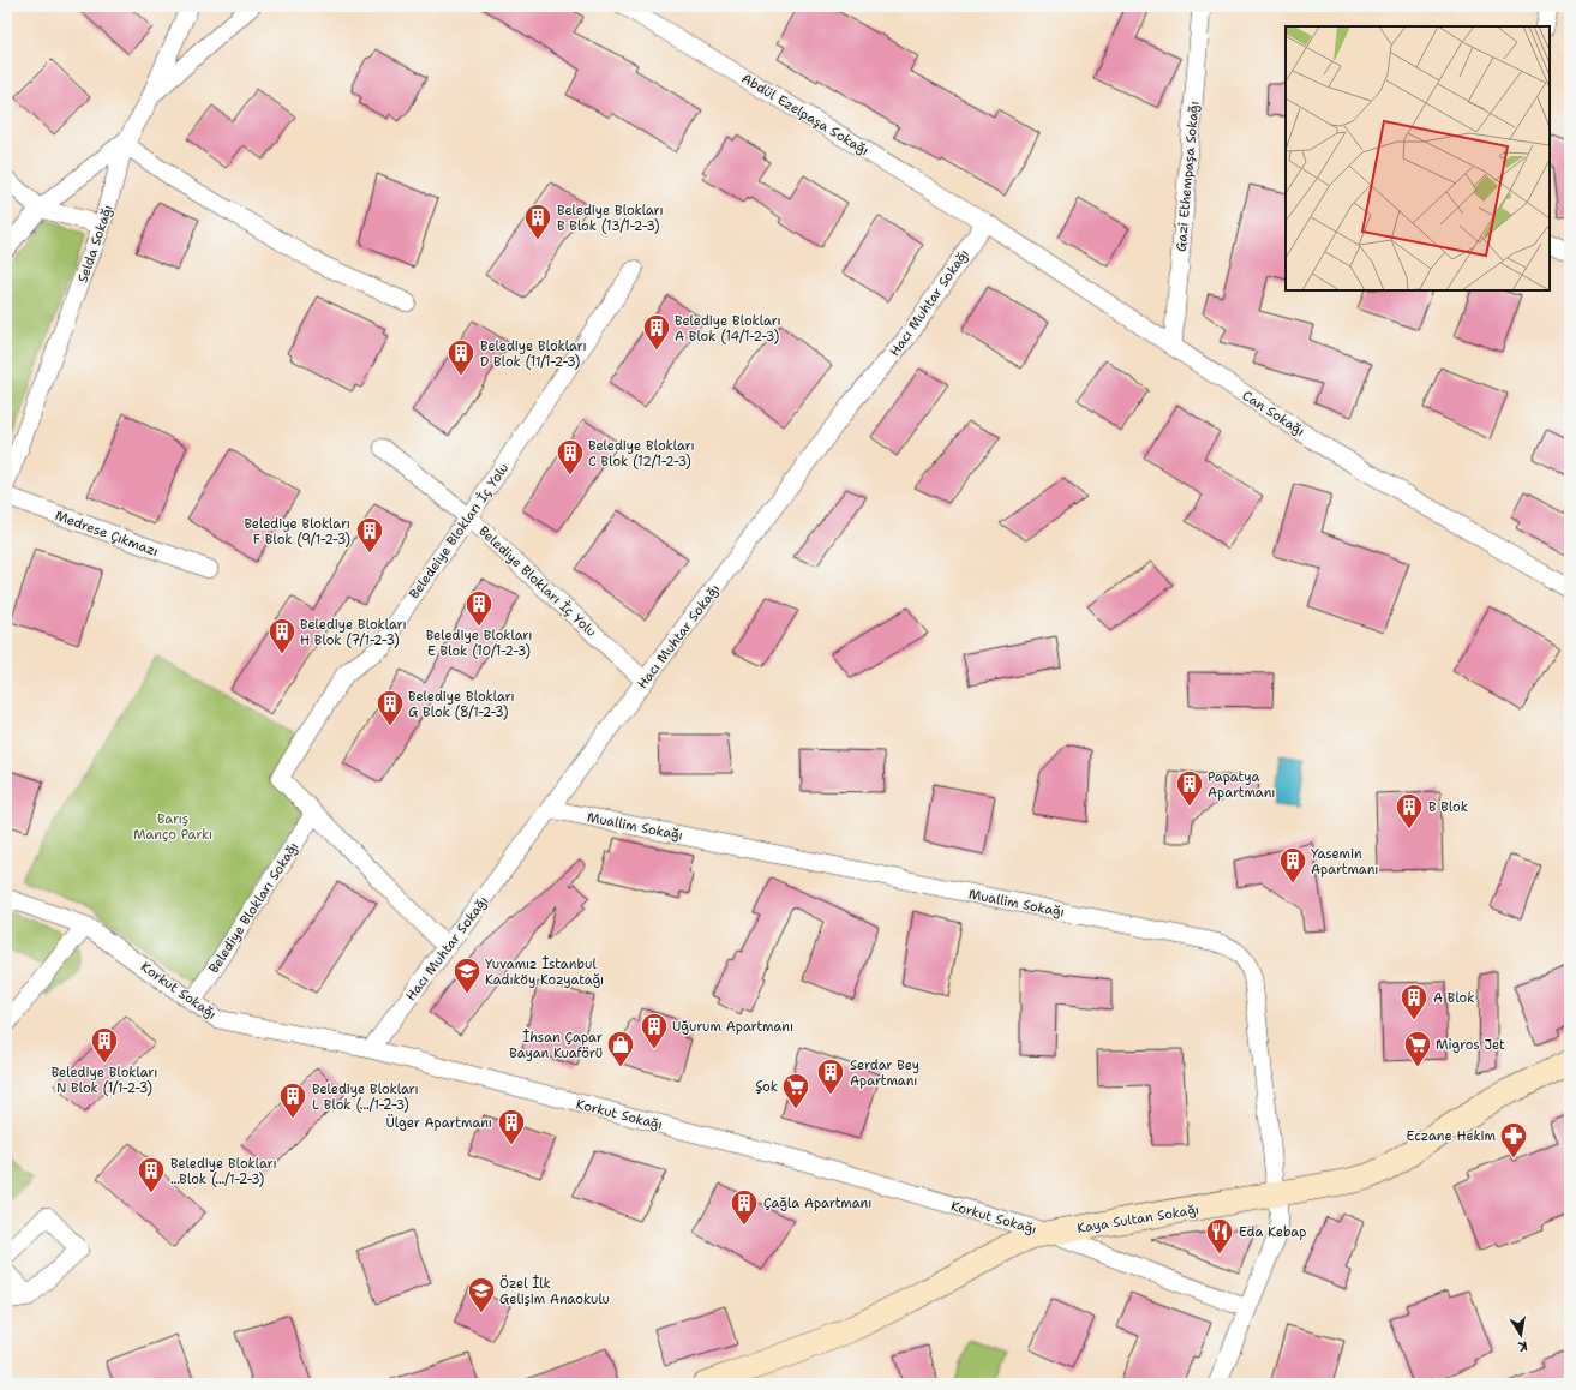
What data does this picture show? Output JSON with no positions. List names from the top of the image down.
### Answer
{
  "streets": {
    "street": [
      "Abdül Ezelpaşa Sokağı",
      "Gazi Ethempaşa Sokağı",
      "Selda Sokağı",
      "Hacı Muhtar Sokağı",
      "Can Sokağı",
      "Beledeiye Blokları İç Yolu",
      "Medrese Çıkmazı",
      "Belediye Blokları İç Yolu",
      "Muallim Sokağı",
      "Belediye Blokları Sokağı",
      "Korkut Sokağı",
      "Kaya Sultan Sokağı"
    ]
  },
  "crossings": [
    ["Abdül Ezelpaşa Sokağı", "Hacı Muhtar Sokağı"],
    ["Abdül Ezelpaşa Sokağı", "Can Sokağı"],
    ["Gazi Ethempaşa Sokağı", "Can Sokağı"],
    ["Hacı Muhtar Sokağı", "Can Sokağı"],
    ["Hacı Muhtar Sokağı", "Beledeiye Blokları İç Yolu"],
    ["Hacı Muhtar Sokağı", "Belediye Blokları İç Yolu"],
    ["Hacı Muhtar Sokağı", "Muallim Sokağı"],
    ["Hacı Muhtar Sokağı", "Korkut Sokağı"],
    ["Beledeiye Blokları İç Yolu", "Belediye Blokları İç Yolu"],
    ["Beledeiye Blokları İç Yolu", "Belediye Blokları Sokağı"],
    ["Muallim Sokağı", "Korkut Sokağı"],
    ["Muallim Sokağı", "Kaya Sultan Sokağı"],
    ["Belediye Blokları Sokağı", "Korkut Sokağı"],
    ["Korkut Sokağı", "Kaya Sultan Sokağı"]
  ],
  "parks": ["Barış Manço Parkı"],
  "places": {
    "building": [
      "Belediye Blokları B Blok (13/1-2-3)",
      "Belediye Blokları A Blok (14/1-2-3)",
      "Belediye Blokları D Blok (11/1-2-3)",
      "Belediye Blokları C Blok (12/1-2-3)",
      "Belediye Blokları F Blok (9/1-2-3)",
      "Belediye Blokları E Blok (10/1-2-3)",
      "Belediye Blokları H Blok (7/1-2-3)",
      "Belediye Blokları G Blok (8/1-2-3)",
      "Papatya Apartmanı",
      "B Blok",
      "Yasemin Apartmanı",
      "A Blok",
      "Uğurum Apartmanı",
      "Belediye Blokları N Blok (1/1-2-3)",
      "Serdar Bey Apartmanı",
      "Belediye Blokları L Blok (.../1-2-3)",
      "Ülger Apartmanı",
      "Belediye Blokları ...Blok (.../1-2-3)",
      "Çağla Apartmanı"
    ],
    "school or university": ["Yuvamız İstanbul Kadıköy Kozyatağı", "Özel İlk Gelişim Anaokulu"],
    "shop": ["İhsan Çapar Bayan Kuaförü"],
    "supermarket": ["Migros Jet", "Şok"],
    "pharmacy": ["Eczane Hekim"],
    "restaurant": ["Eda Kebap"]
  },
  "north": "bottom"
}
